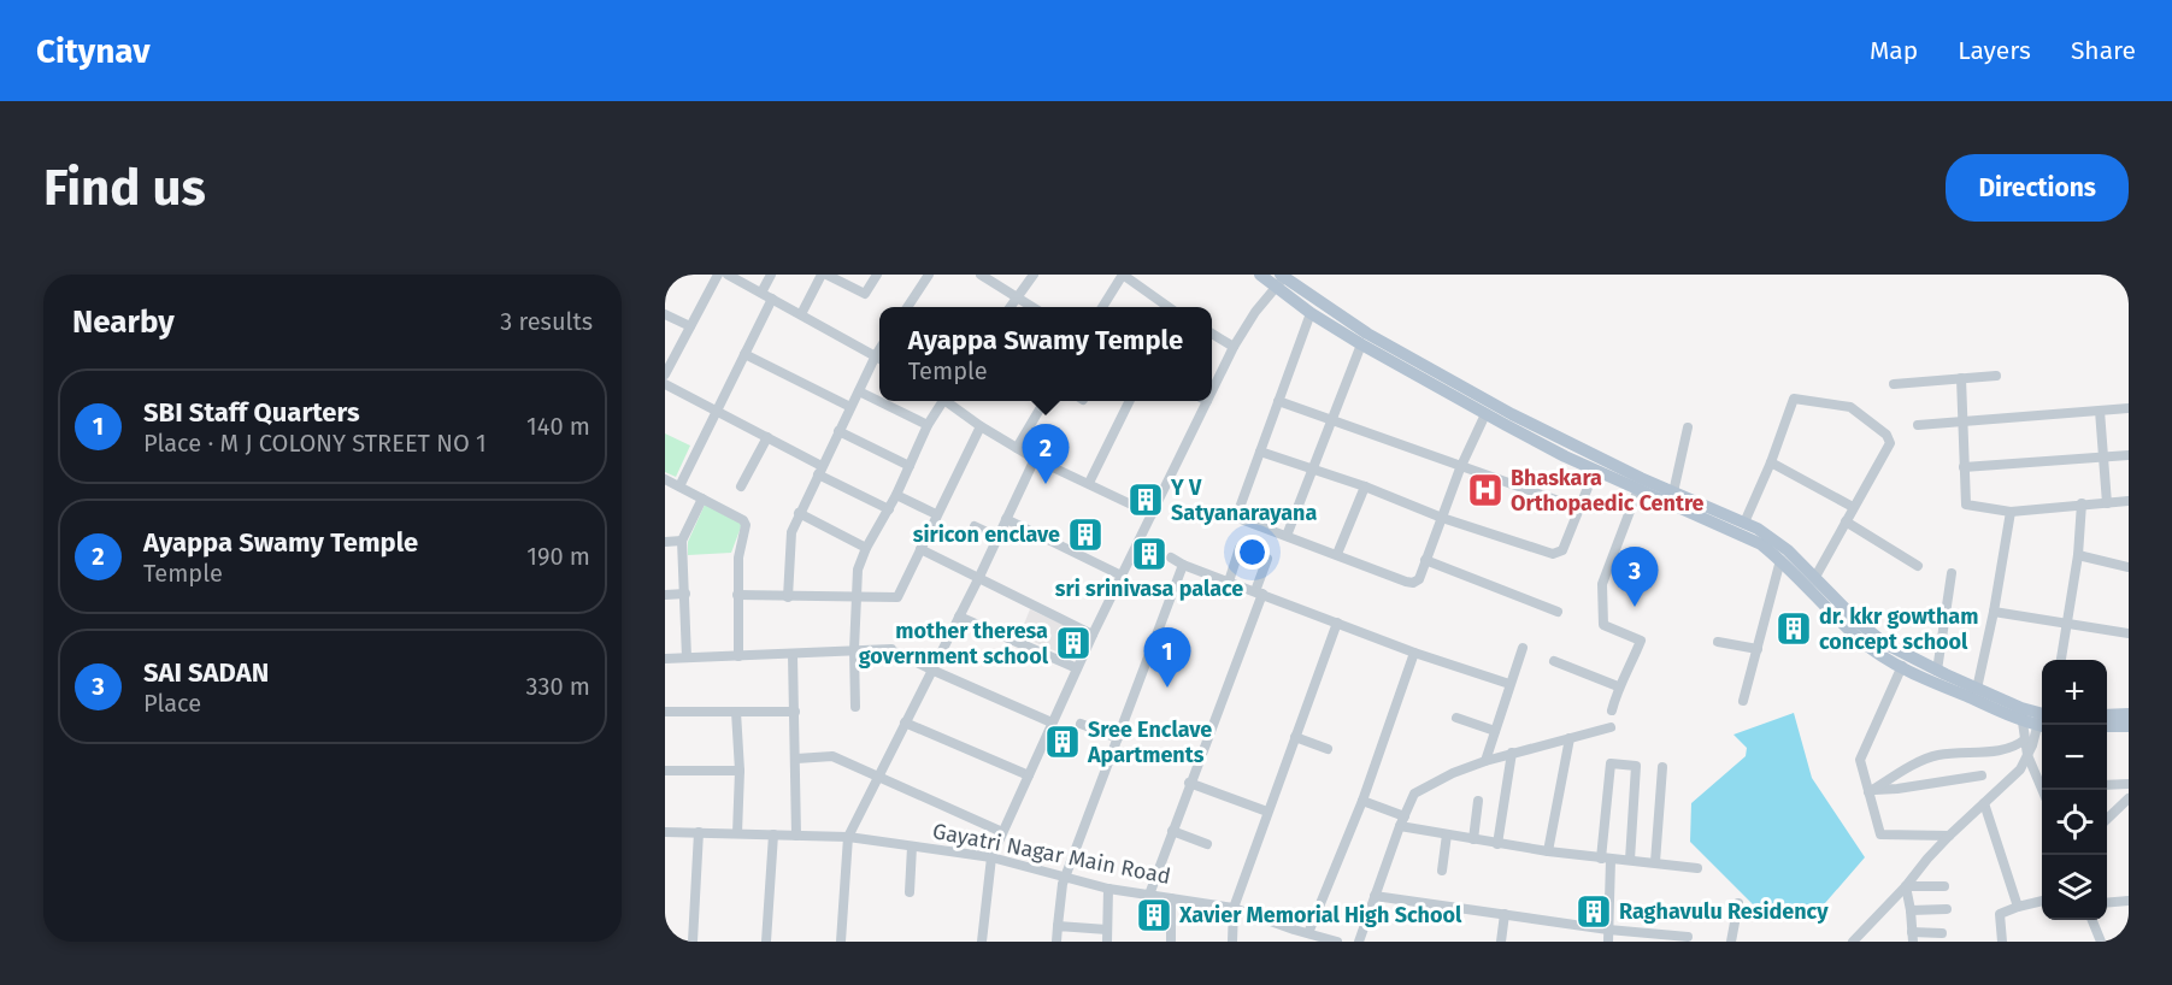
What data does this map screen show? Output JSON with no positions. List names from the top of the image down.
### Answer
{
  "streets": {
    "street": ["Gayatri Nagar Main Road"]
  },
  "places": {
    "hospital": ["Bhaskara Orthopaedic Centre"],
    "building": [
      "Y V Satyanarayana",
      "siricon enclave",
      "sri srinivasa palace",
      "dr. kkr gowtham concept school",
      "mother theresa government school",
      "Sree Enclave Apartments",
      "Raghavulu Residency",
      "Xavier Memorial High School"
    ]
  },
  "page": {
    "header": "Citynav",
    "nav": ["Map", "Layers", "Share"],
    "buttons": "Directions",
    "title": "Find us",
    "heading": ["Nearby", "3 results"],
    "popup": ["Ayappa Swamy Temple", "Temple"],
    "list": [
      {
        "mark": "1",
        "name": "SBI Staff Quarters",
        "note": "Place · M J COLONY STREET NO 1",
        "value": "140 m"
      },
      {
        "mark": "2",
        "name": "Ayappa Swamy Temple",
        "note": "Temple",
        "value": "190 m"
      },
      {
        "mark": "3",
        "name": "SAI SADAN",
        "note": "Place",
        "value": "330 m"
      }
    ],
    "pins": ["2", "3", "1"],
    "map_buttons": ["+", "−"]
  }
}
